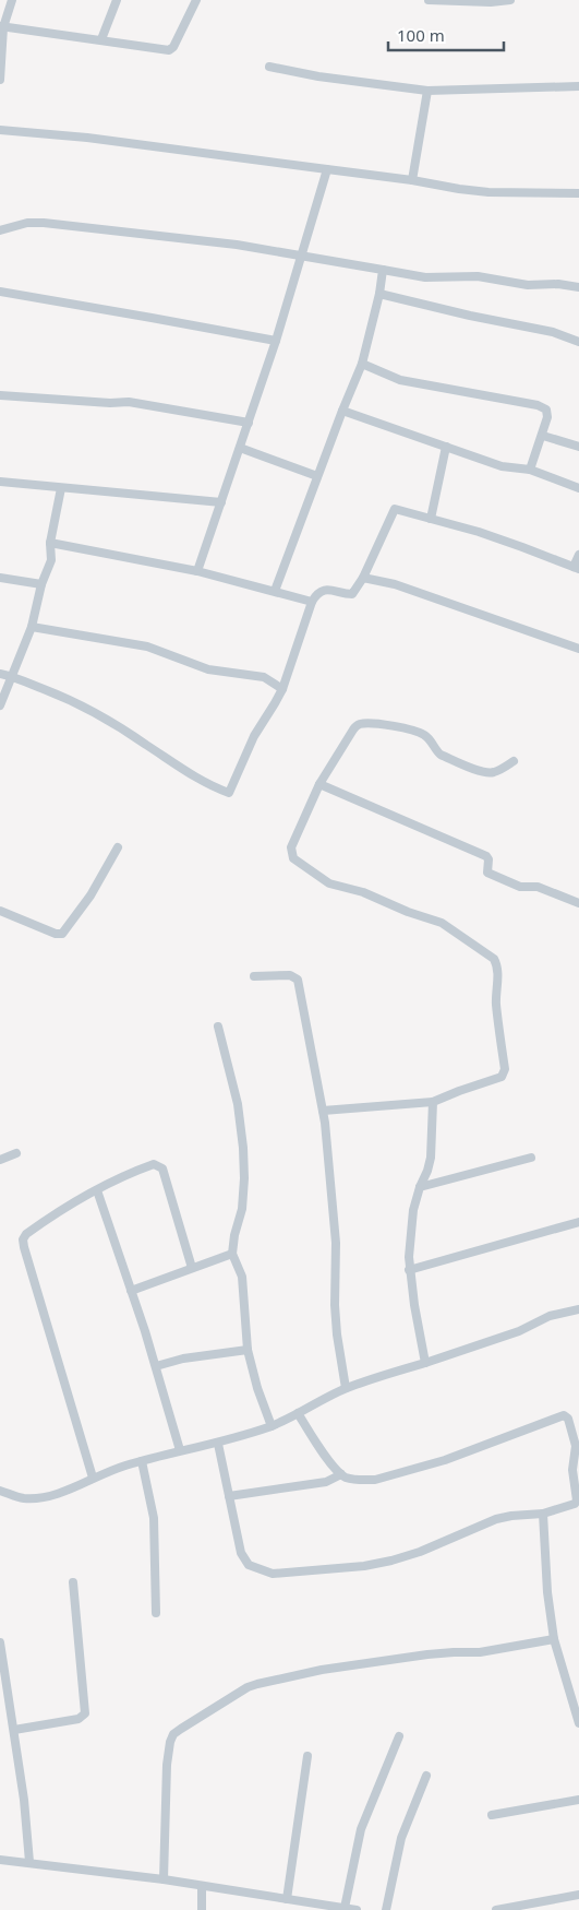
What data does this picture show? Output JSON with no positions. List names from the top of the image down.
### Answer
{
  "scale_bar": "100 m"
}
